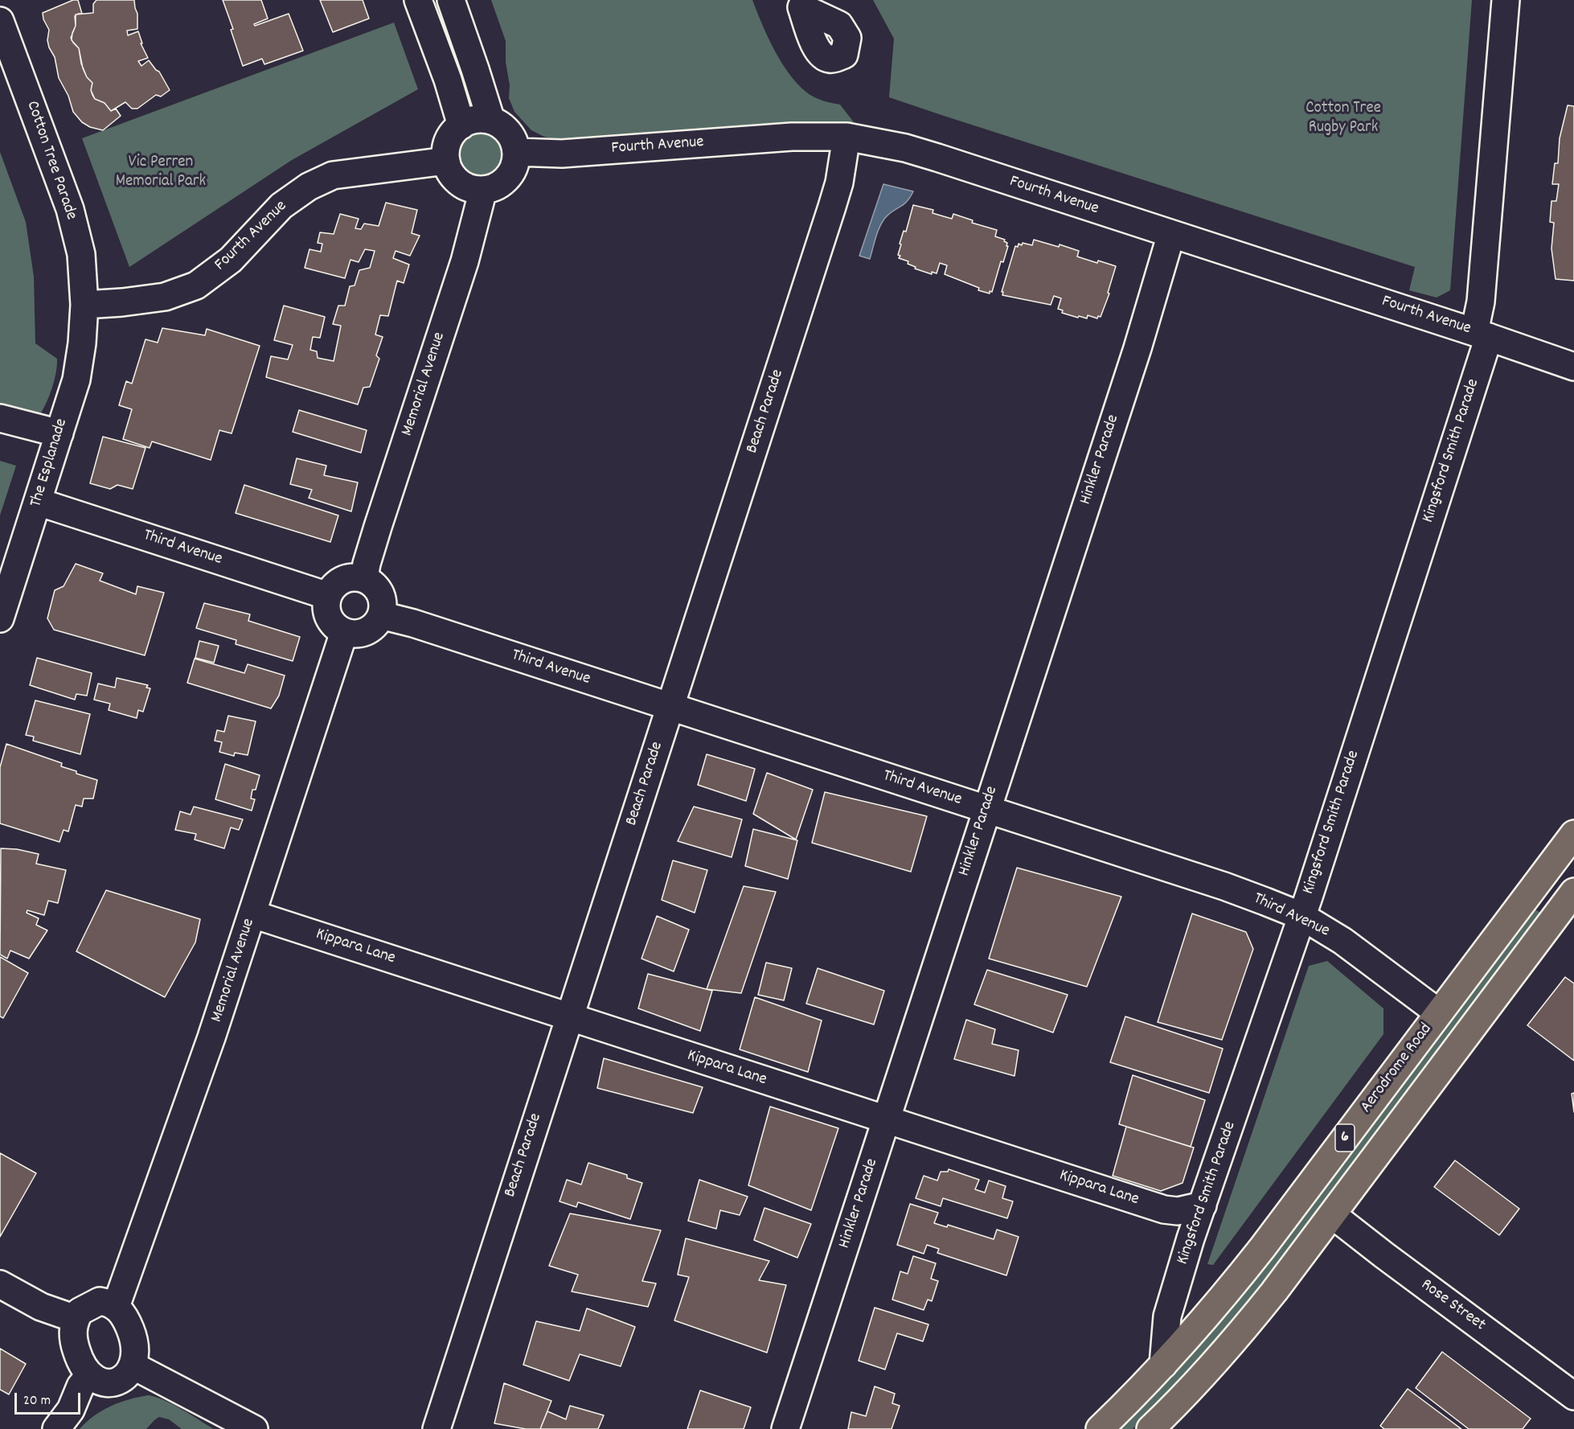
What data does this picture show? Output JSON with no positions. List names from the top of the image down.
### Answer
{
  "streets": {
    "main road": ["Aerodrome Road", "6"],
    "street": [
      "Fourth Avenue",
      "Cotton Tree Parade",
      "Memorial Avenue",
      "Beach Parade",
      "Kingsford Smith Parade",
      "Hinkler Parade",
      "The Esplanade",
      "Third Avenue",
      "Kippara Lane",
      "Rose Street"
    ]
  },
  "crossings": [
    ["Fourth Avenue", "Cotton Tree Parade"],
    ["Fourth Avenue", "Memorial Avenue"],
    ["Fourth Avenue", "Beach Parade"],
    ["Fourth Avenue", "Kingsford Smith Parade"],
    ["Fourth Avenue", "Hinkler Parade"],
    ["Fourth Avenue", "The Esplanade"],
    ["Cotton Tree Parade", "The Esplanade"],
    ["Memorial Avenue", "Third Avenue"],
    ["Memorial Avenue", "Kippara Lane"],
    ["Beach Parade", "Third Avenue"],
    ["Beach Parade", "Kippara Lane"],
    ["Kingsford Smith Parade", "Third Avenue"],
    ["Kingsford Smith Parade", "Kippara Lane"],
    ["Kingsford Smith Parade", "Aerodrome Road"],
    ["Hinkler Parade", "Third Avenue"],
    ["Hinkler Parade", "Kippara Lane"],
    ["The Esplanade", "Third Avenue"],
    ["Third Avenue", "Aerodrome Road"],
    ["6", "Rose Street"]
  ],
  "parks": ["Cotton Tree Rugby Park", "Vic Perren Memorial Park"],
  "scale_bar": "20 m"
}
